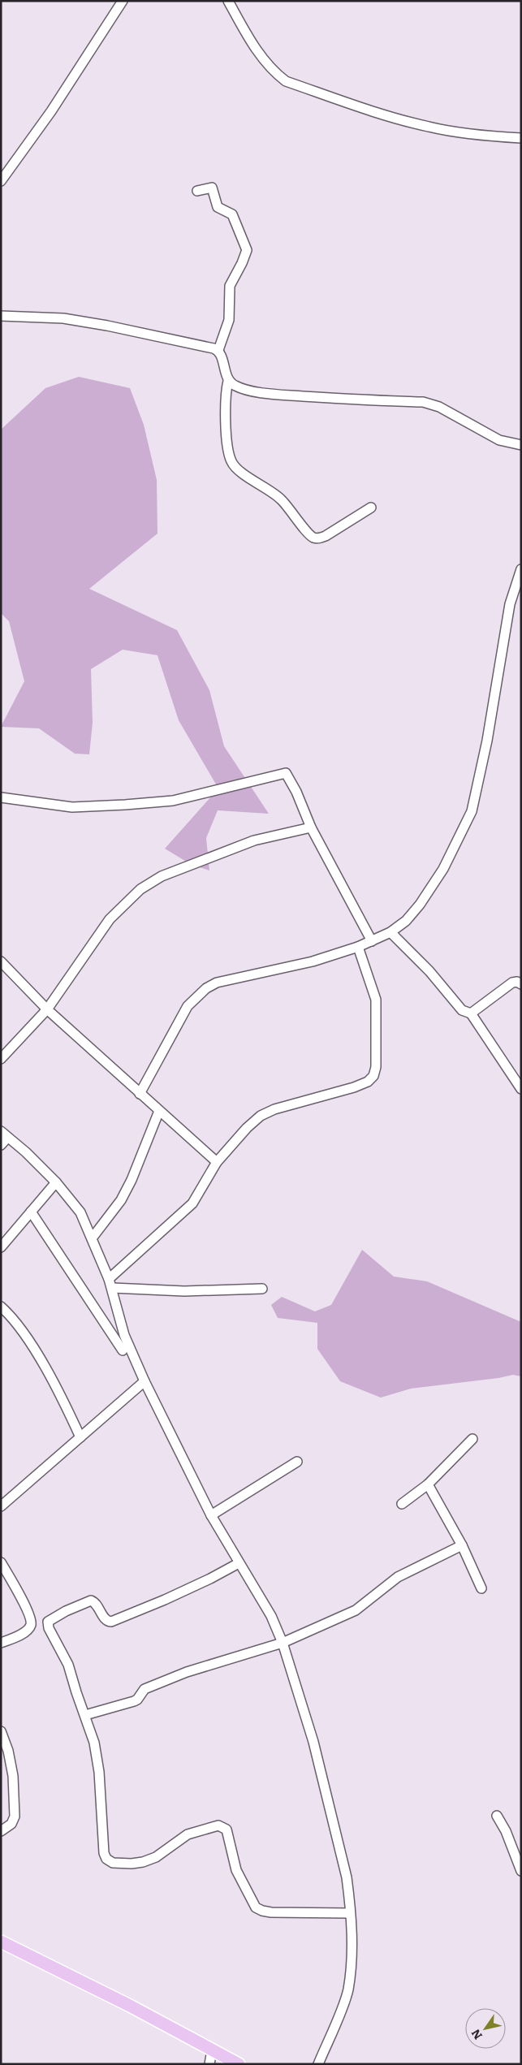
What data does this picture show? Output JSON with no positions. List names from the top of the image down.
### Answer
{
  "north": "bottom left"
}
